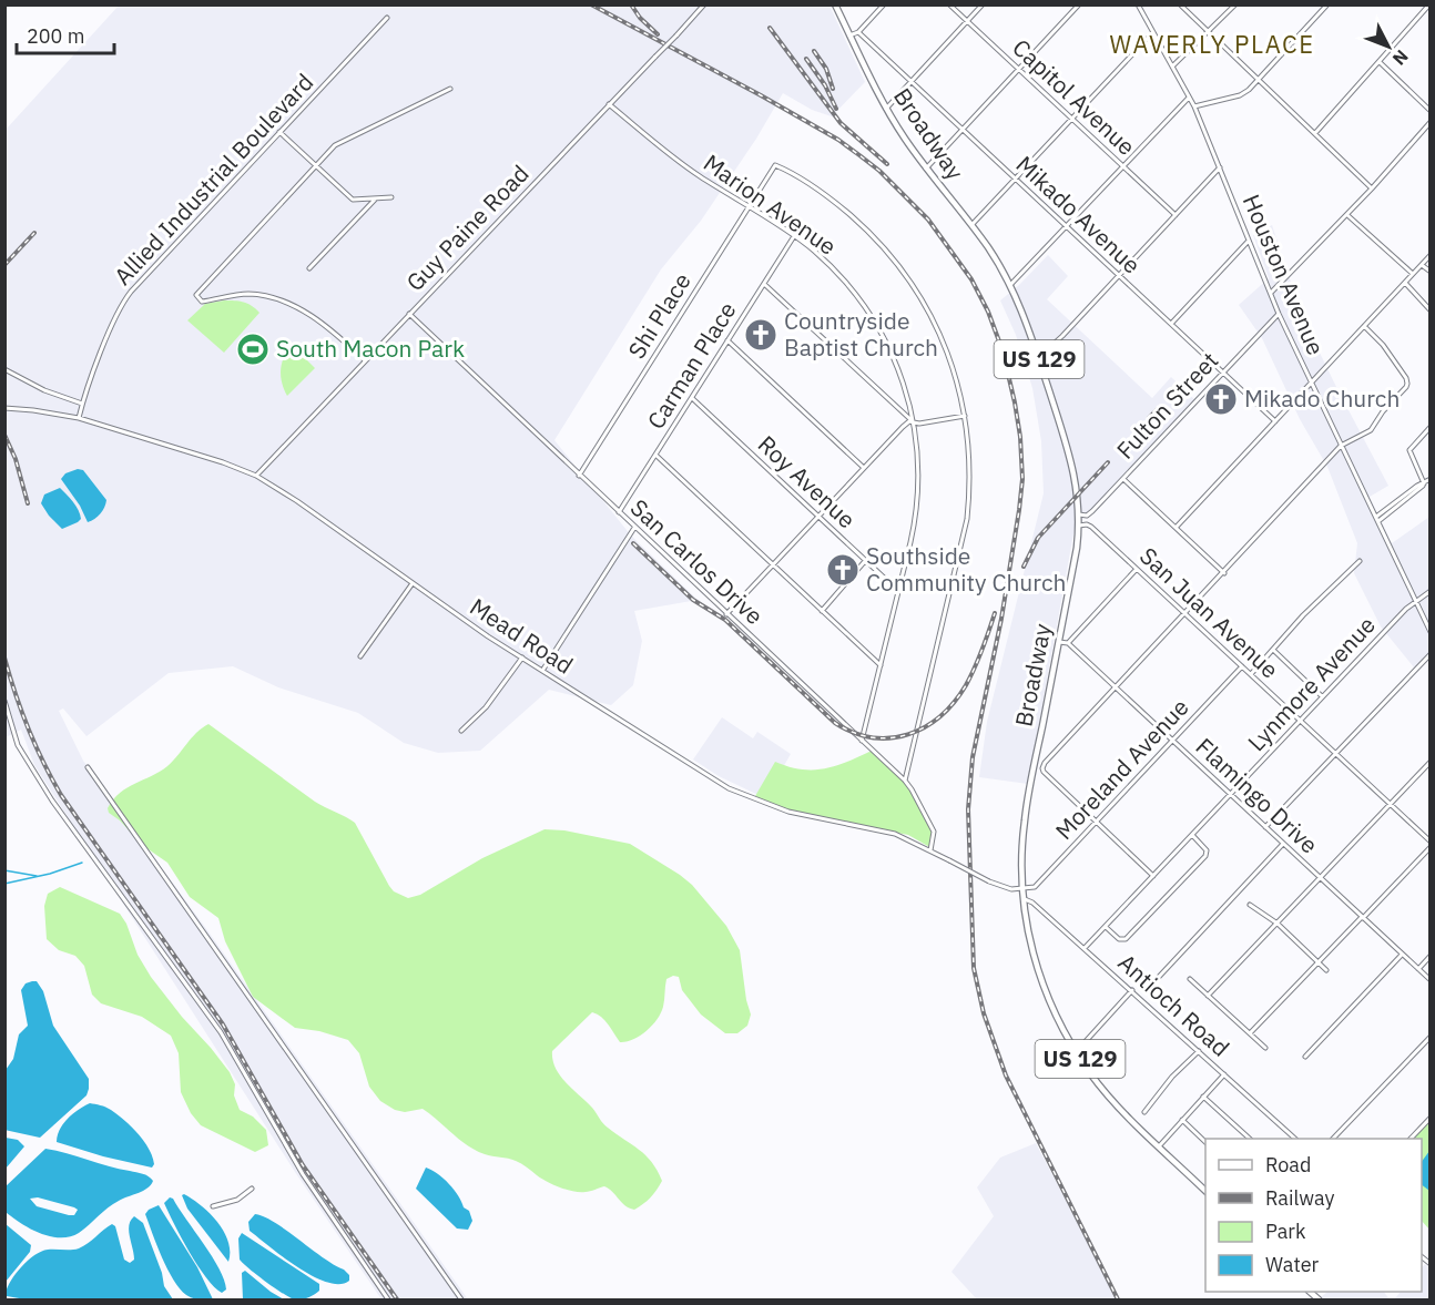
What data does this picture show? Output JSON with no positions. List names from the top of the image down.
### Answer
{
  "streets": {
    "main road": ["Broadway", "US 129"],
    "street": [
      "Capitol Avenue",
      "Allied Industrial Boulevard",
      "Marion Avenue",
      "Mikado Avenue",
      "Guy Paine Road",
      "Houston Avenue",
      "Shi Place",
      "Carman Place",
      "Fulton Street",
      "Roy Avenue",
      "San Carlos Drive",
      "San Juan Avenue",
      "Mead Road",
      "Lynmore Avenue",
      "Moreland Avenue",
      "Flamingo Drive",
      "Antioch Road"
    ]
  },
  "crossings": [
    ["Broadway", "Fulton Street"],
    ["Broadway", "San Juan Avenue"],
    ["Broadway", "Mead Road"],
    ["Broadway", "Moreland Avenue"],
    ["Broadway", "Antioch Road"],
    ["Allied Industrial Boulevard", "Mead Road"],
    ["Marion Avenue", "Guy Paine Road"],
    ["Marion Avenue", "Shi Place"],
    ["Marion Avenue", "Carman Place"],
    ["Marion Avenue", "Roy Avenue"],
    ["Marion Avenue", "San Carlos Drive"],
    ["Mikado Avenue", "Fulton Street"],
    ["Guy Paine Road", "San Carlos Drive"],
    ["Guy Paine Road", "Mead Road"],
    ["Houston Avenue", "Fulton Street"],
    ["Houston Avenue", "Lynmore Avenue"],
    ["Shi Place", "San Carlos Drive"],
    ["Carman Place", "Roy Avenue"],
    ["Carman Place", "San Carlos Drive"],
    ["San Carlos Drive", "Mead Road"],
    ["San Juan Avenue", "Lynmore Avenue"],
    ["San Juan Avenue", "Moreland Avenue"],
    ["Mead Road", "Moreland Avenue"],
    ["Lynmore Avenue", "Flamingo Drive"],
    ["Lynmore Avenue", "Antioch Road"],
    ["Moreland Avenue", "Flamingo Drive"]
  ],
  "districts": ["WAVERLY PLACE"],
  "places": {
    "church": ["Countryside Baptist Church", "Mikado Church", "Southside Community Church"],
    "sports": ["South Macon Park"]
  },
  "legend": [
    "Road",
    "Railway",
    "Park",
    "Water"
  ],
  "scale_bar": "200 m",
  "north": "bottom right"
}
